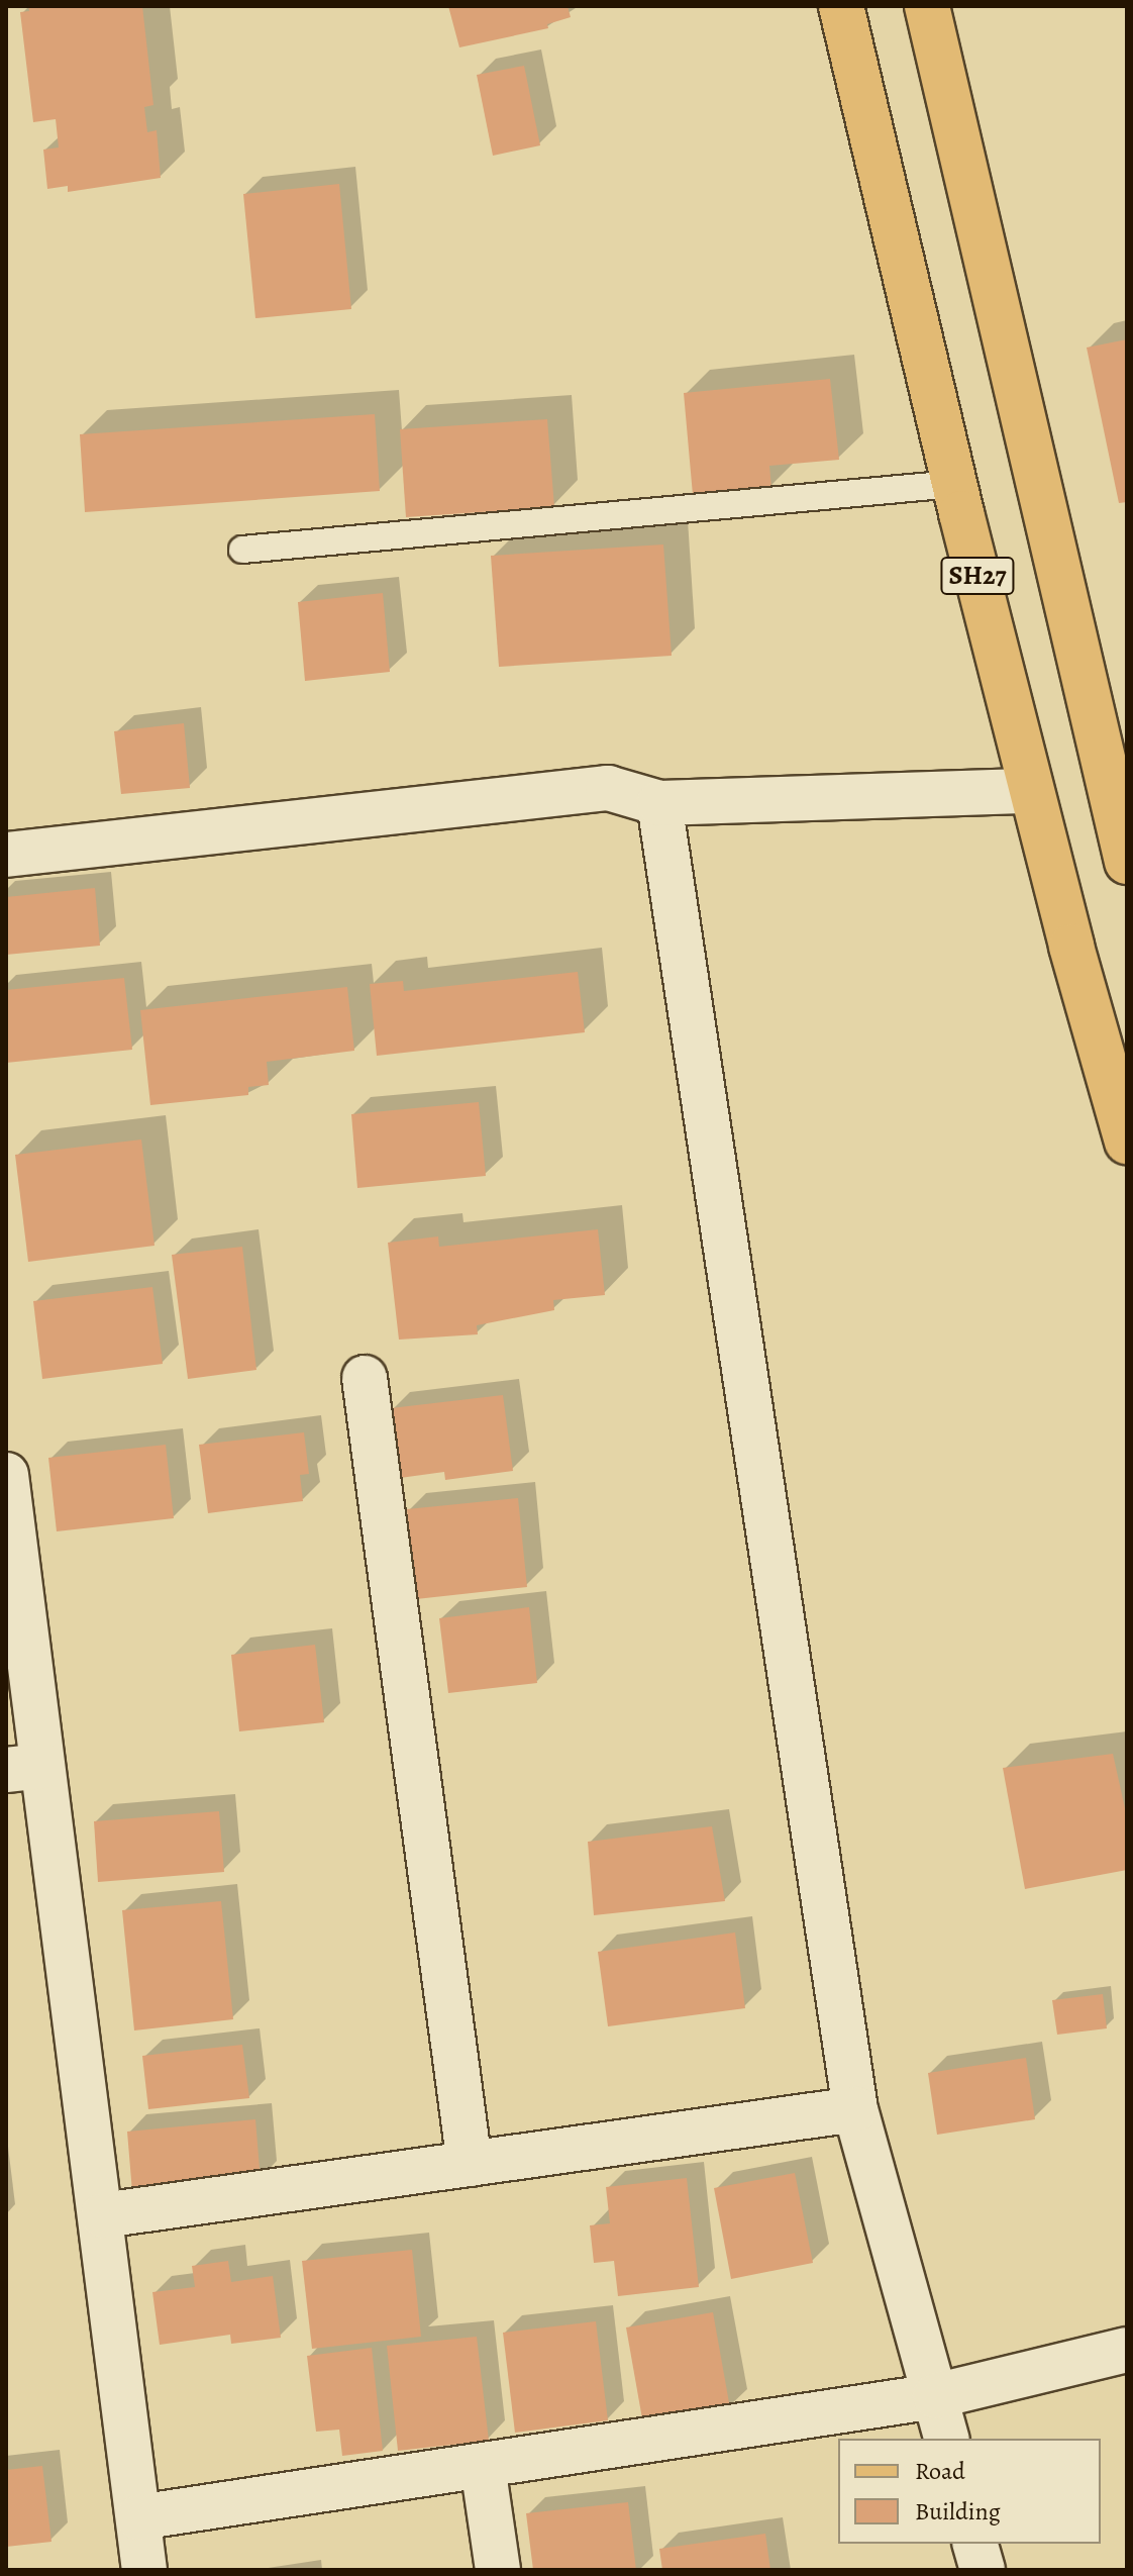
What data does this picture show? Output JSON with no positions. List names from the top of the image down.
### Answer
{
  "streets": {
    "main road": ["SH27"]
  },
  "legend": ["Road", "Building"]
}
